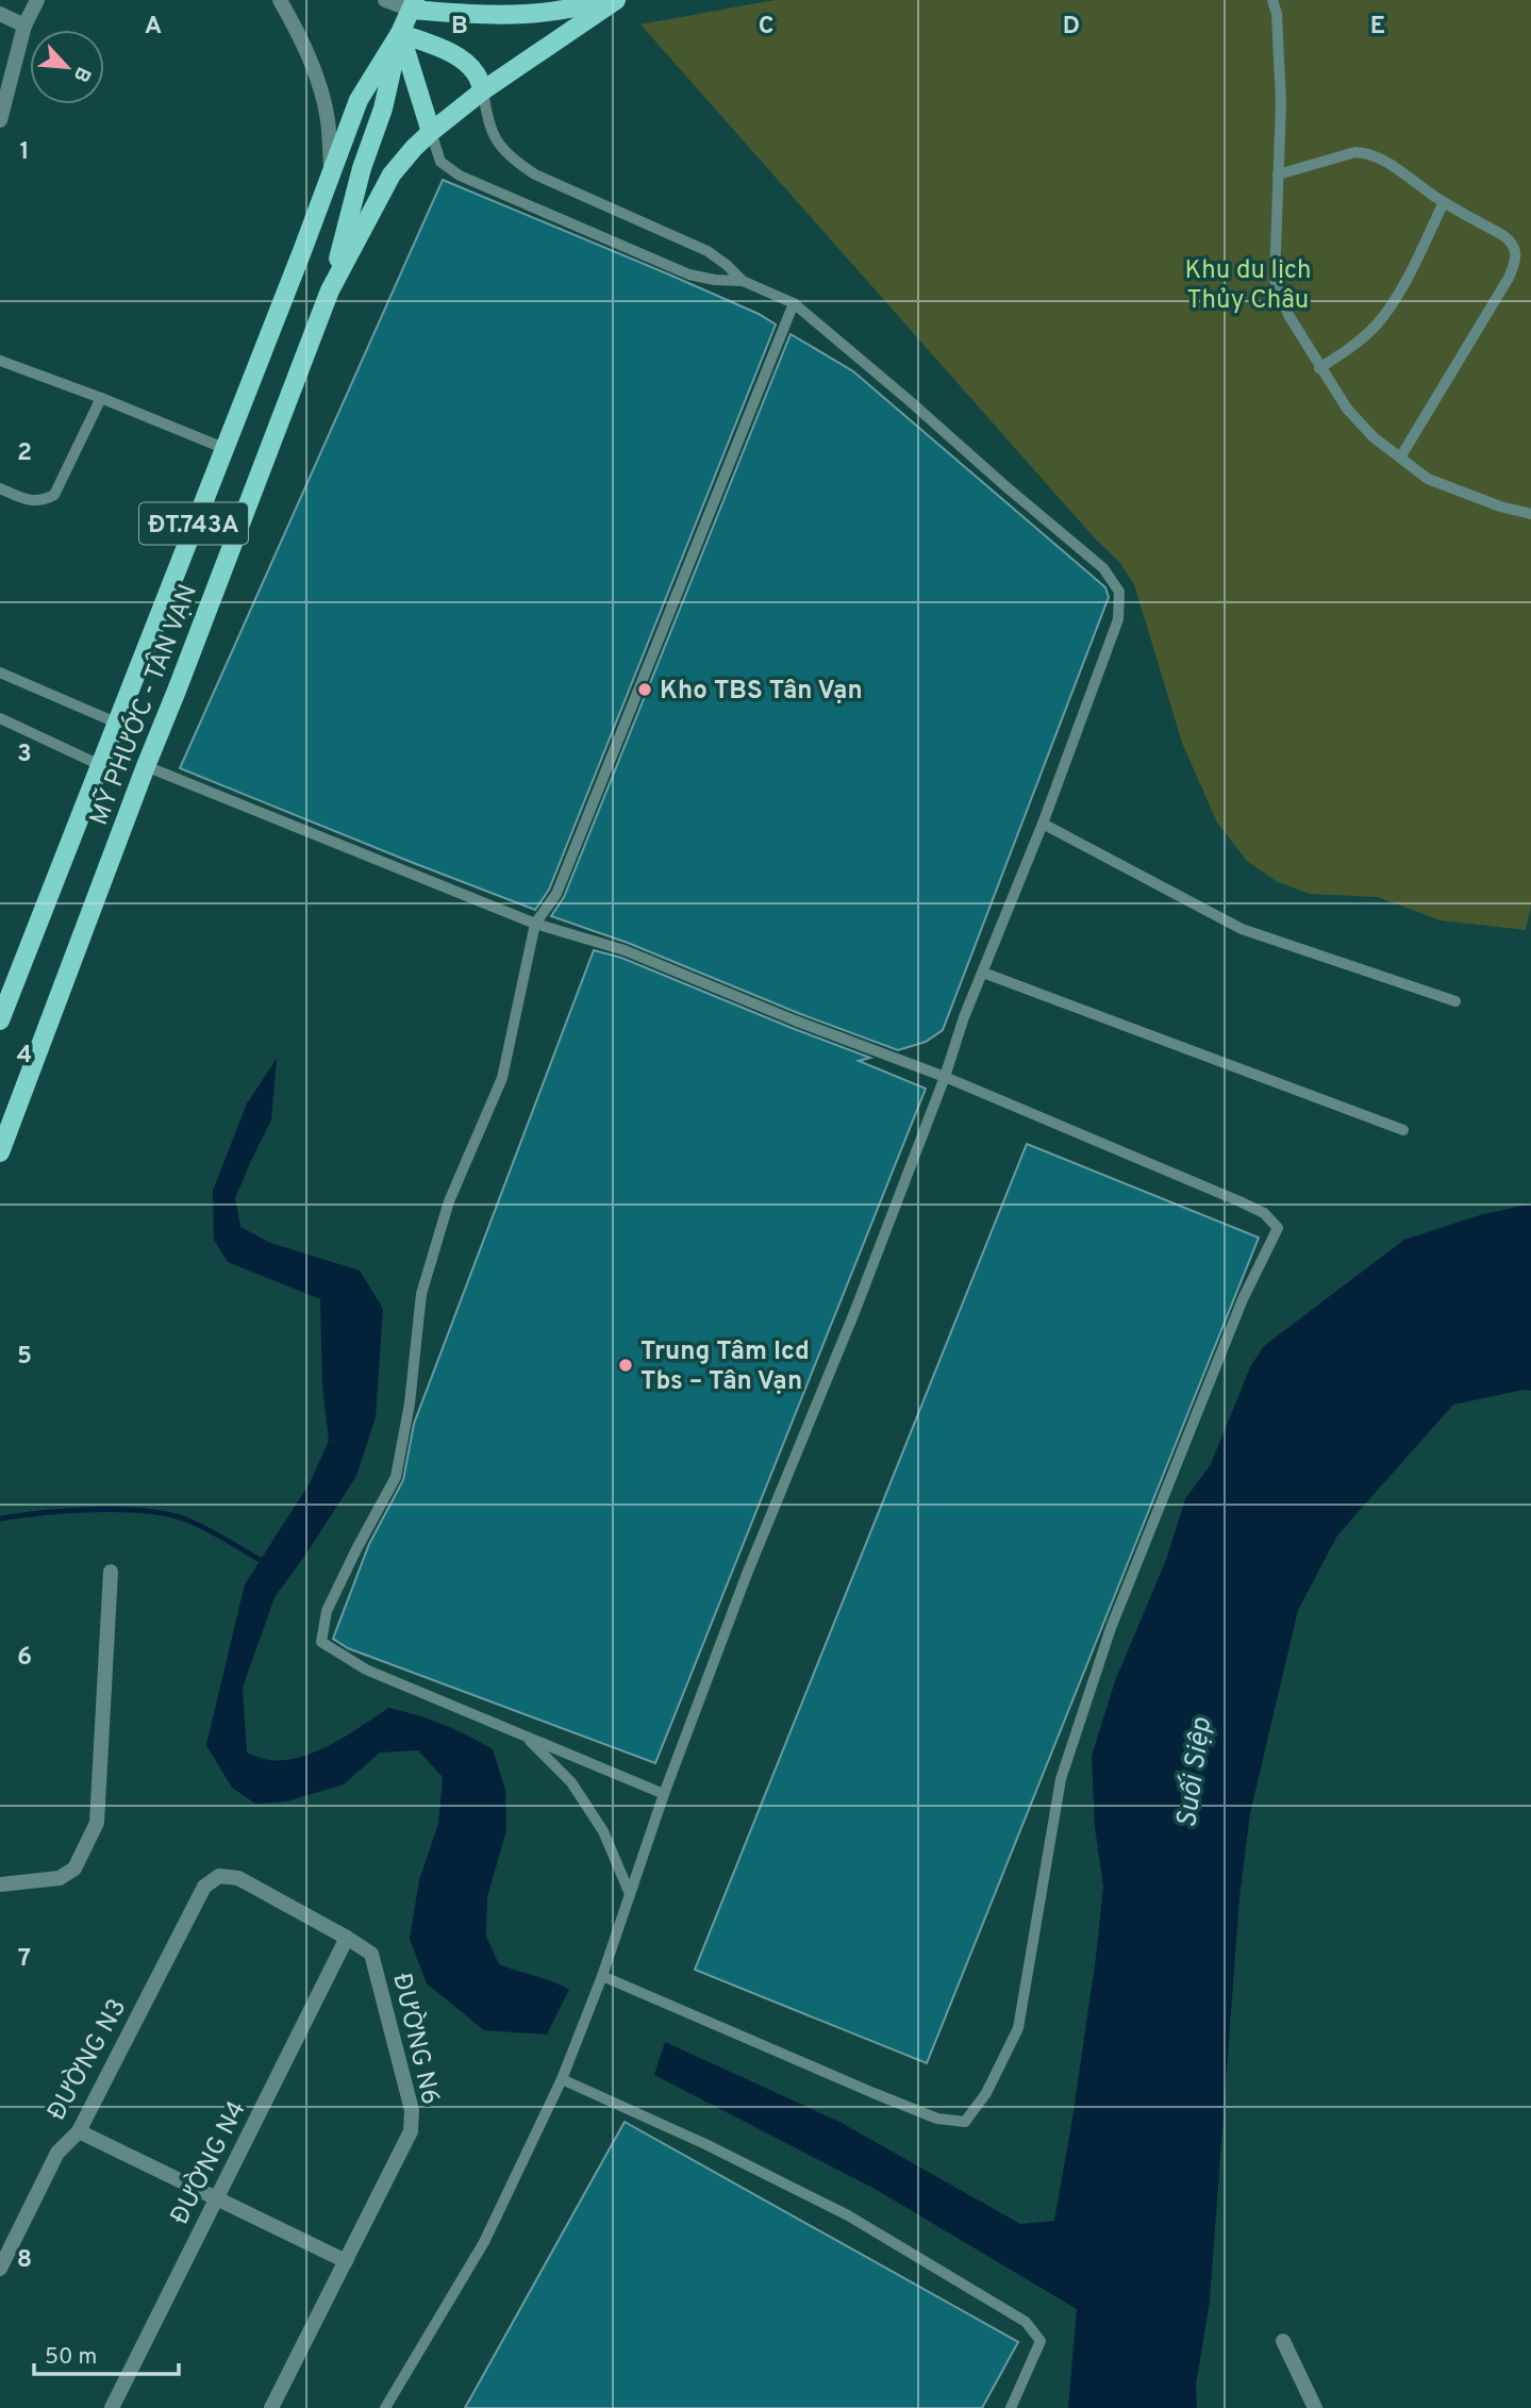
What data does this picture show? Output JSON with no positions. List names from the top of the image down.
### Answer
{
  "streets": {
    "main road": ["ĐT.743A", "MỸ PHƯỚC - TÂN VẠN"],
    "street": ["ĐƯỜNG N6", "ĐƯỜNG N3", "ĐƯỜNG N4"]
  },
  "crossings": [
    ["ĐT.743A", "MỸ PHƯỚC - TÂN VẠN"],
    ["ĐƯỜNG N6", "ĐƯỜNG N3"],
    ["ĐƯỜNG N6", "ĐƯỜNG N4"]
  ],
  "water": ["Suối Siệp"],
  "parks": ["Khu du lịch Thủy Châu"],
  "places": ["Kho TBS Tân Vạn", "Trung Tâm Icd Tbs – Tân Vạn"],
  "scale_bar": "50 m",
  "north": "bottom right",
  "grid": {
    "columns": [
      "A",
      "B",
      "C",
      "D",
      "E"
    ],
    "rows": [
      "1",
      "2",
      "3",
      "4",
      "5",
      "6",
      "7",
      "8"
    ]
  }
}
